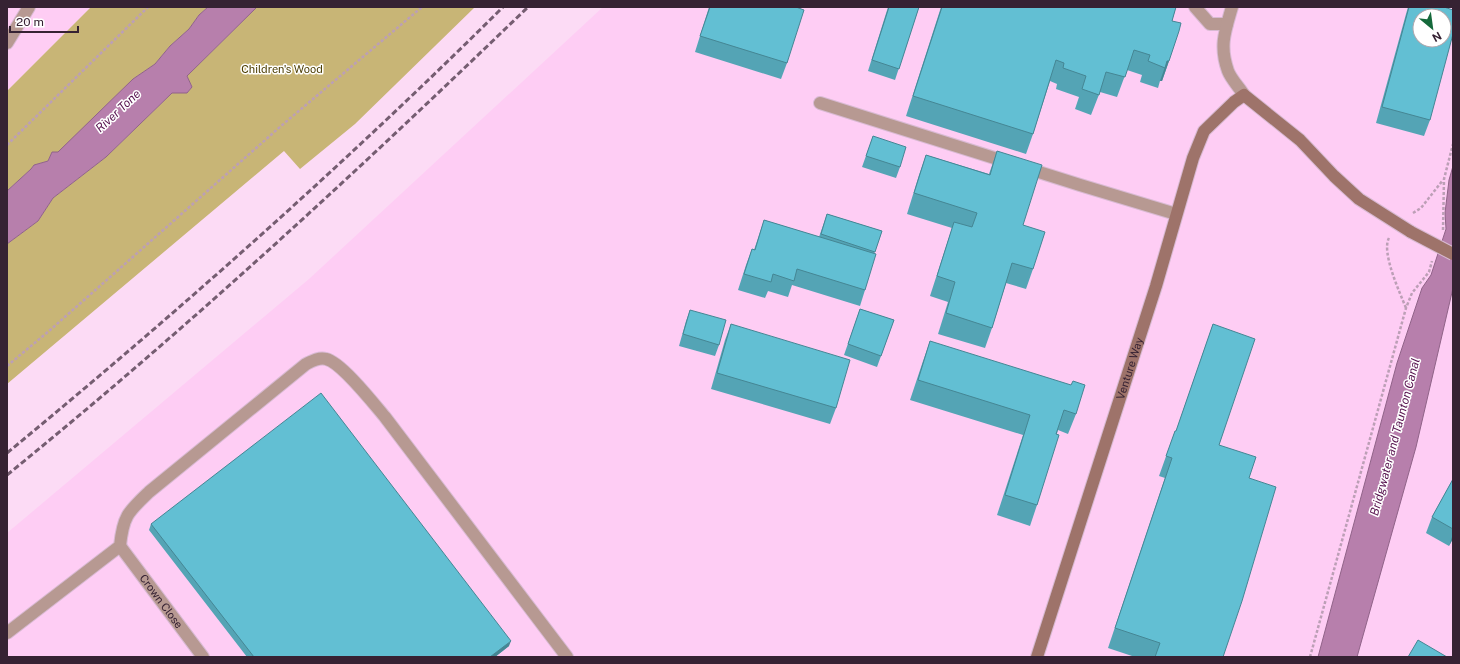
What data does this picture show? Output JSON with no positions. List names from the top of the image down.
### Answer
{
  "streets": {
    "street": ["Venture Way", "Crown Close"]
  },
  "water": ["River Tone", "Bridgwater and Taunton Canal"],
  "parks": ["Children's Wood"],
  "scale_bar": "20 m",
  "north": "bottom right"
}
